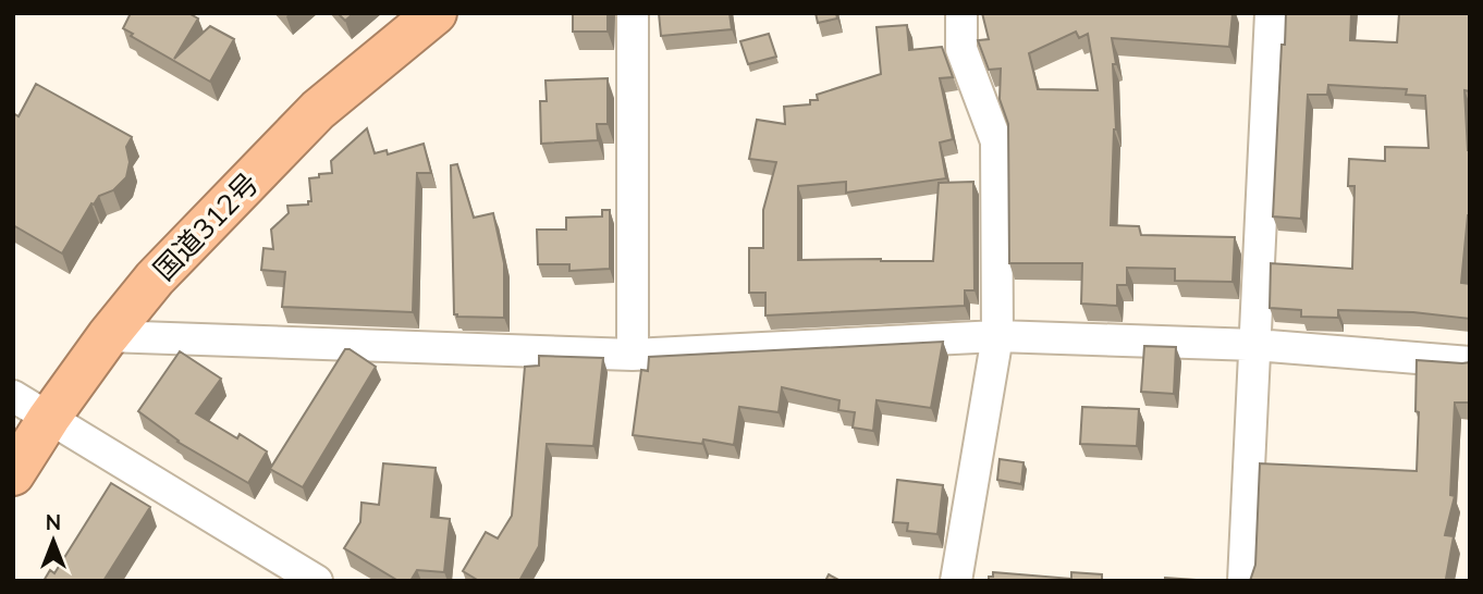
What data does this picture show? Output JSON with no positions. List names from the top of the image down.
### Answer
{
  "streets": {
    "highway": ["国道312号"]
  },
  "north": "top"
}
